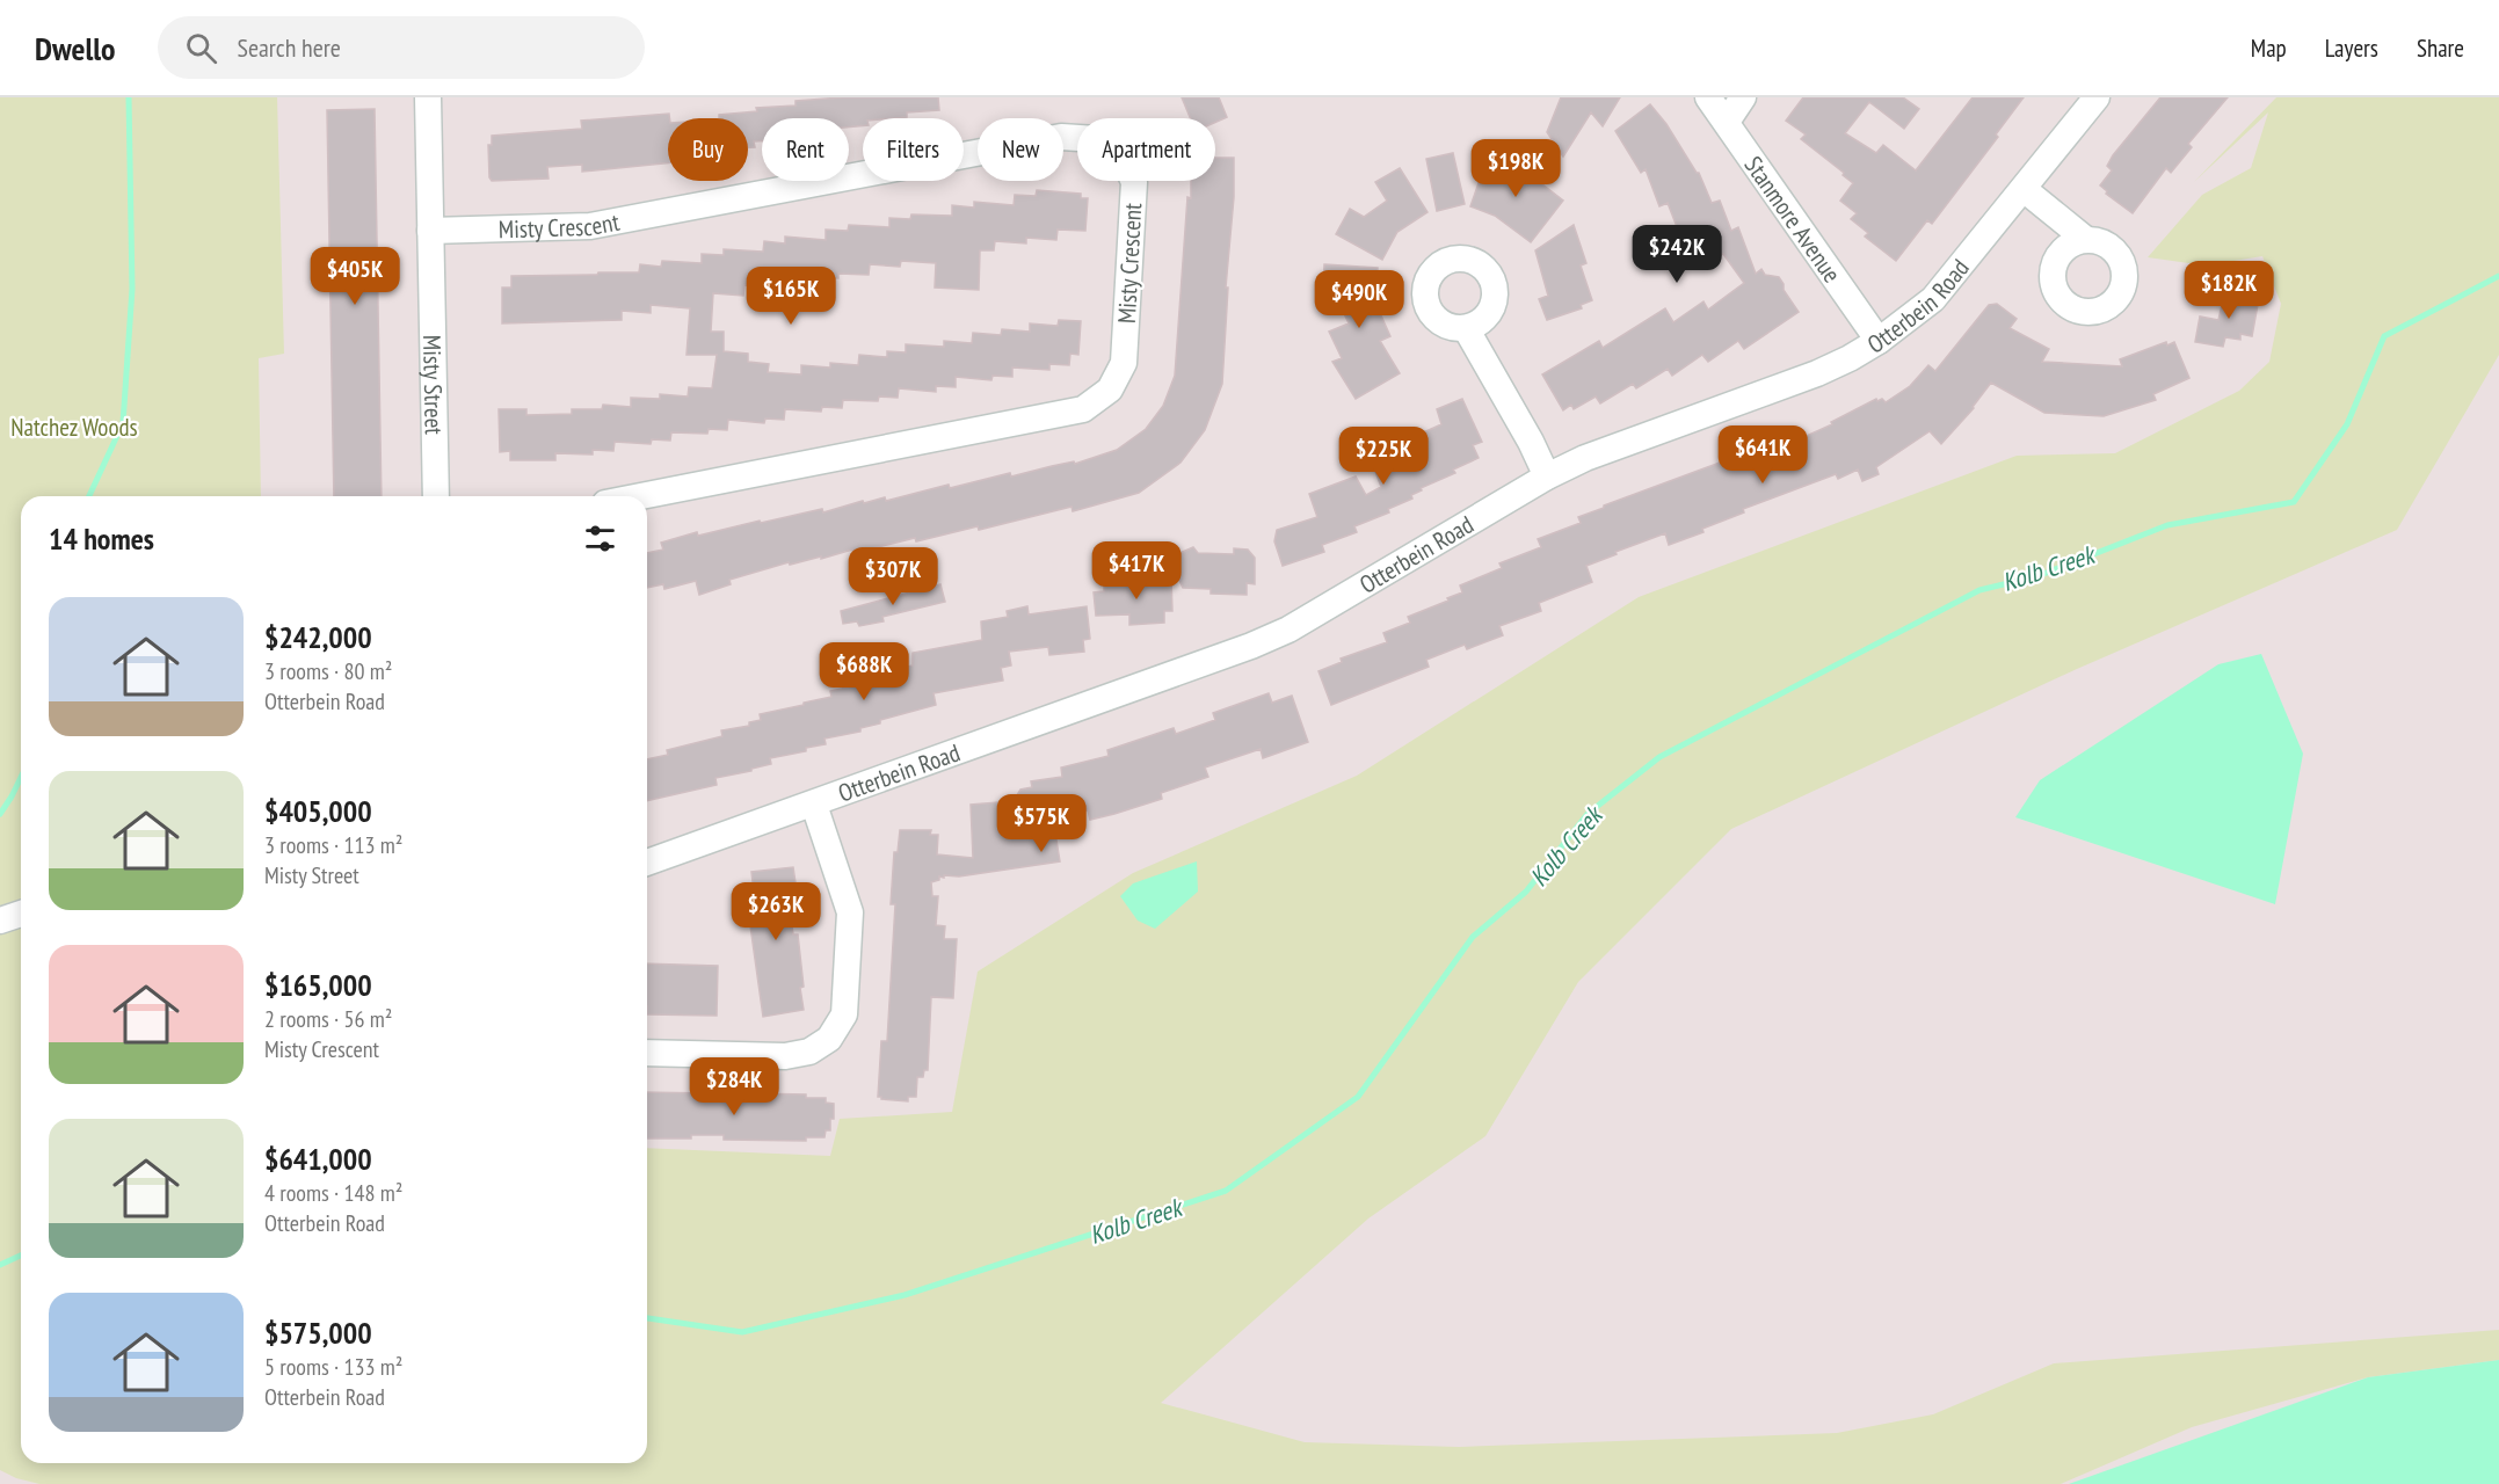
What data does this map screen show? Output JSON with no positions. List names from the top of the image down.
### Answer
{
  "streets": {
    "street": [
      "Stanmore Avenue",
      "Misty Crescent",
      "Otterbein Road",
      "Misty Street"
    ]
  },
  "crossings": [
    ["Stanmore Avenue", "Otterbein Road"],
    ["Misty Crescent", "Misty Street"]
  ],
  "water": ["Kolb Creek"],
  "parks": ["Natchez Woods"],
  "page": {
    "header": "Dwello",
    "search": "Search here",
    "nav": ["Map", "Layers", "Share"],
    "chip": [
      "Buy",
      "Rent",
      "Filters",
      "New",
      "Apartment"
    ],
    "price": [
      "$198K",
      "$242K",
      "$405K",
      "$182K",
      "$165K",
      "$490K",
      "$641K",
      "$225K",
      "$417K",
      "$307K",
      "$688K",
      "$575K",
      "$263K",
      "$284K"
    ],
    "heading": "14 homes",
    "list": [
      {
        "name": "$242,000",
        "note": "3 rooms · 80 m² · Otterbein Road"
      },
      {
        "name": "$405,000",
        "note": "3 rooms · 113 m² · Misty Street"
      },
      {
        "name": "$165,000",
        "note": "2 rooms · 56 m² · Misty Crescent"
      },
      {
        "name": "$641,000",
        "note": "4 rooms · 148 m² · Otterbein Road"
      },
      {
        "name": "$575,000",
        "note": "5 rooms · 133 m² · Otterbein Road"
      }
    ]
  }
}
